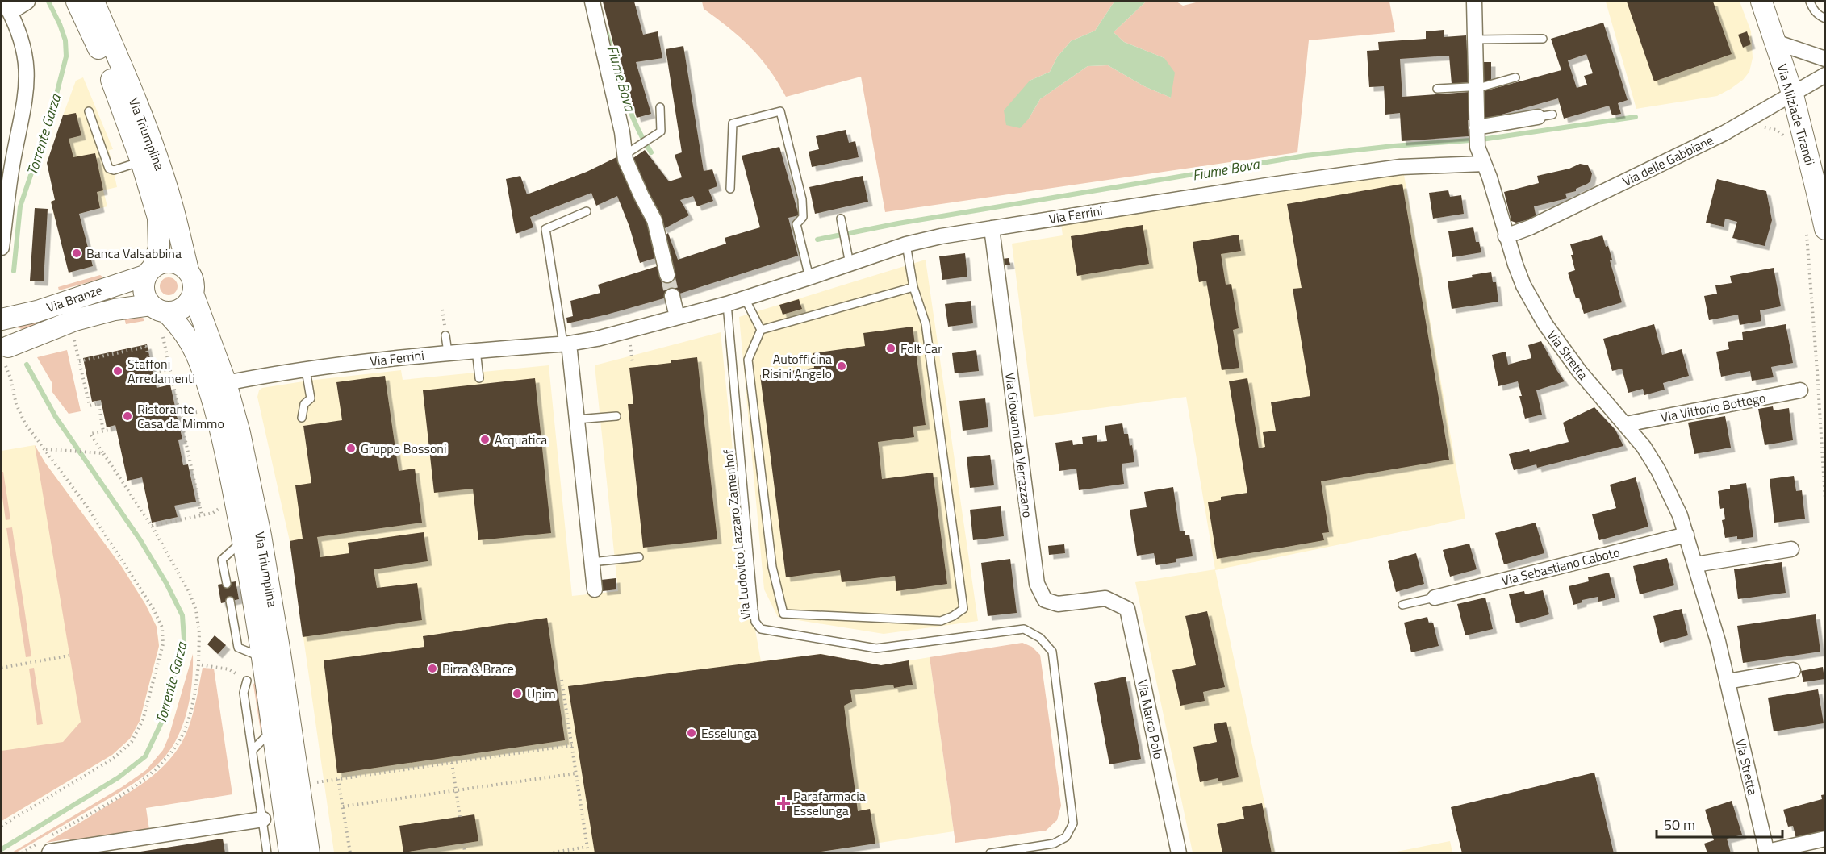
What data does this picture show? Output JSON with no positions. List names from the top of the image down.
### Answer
{
  "streets": {
    "main road": ["Via Milziade Tirandi", "Via Triumplina", "Via Branze"],
    "street": [
      "Via delle Gabbiane",
      "Via Ferrini",
      "Via Stretta",
      "Via Vittorio Bottego",
      "Via Giovanni da Verrazzano",
      "Via Sebastiano Caboto",
      "Via Marco Polo"
    ],
    "lane": ["Via Ludovico Lazzaro Zamenhof"]
  },
  "crossings": [
    ["Via Milziade Tirandi", "Via delle Gabbiane"],
    ["Via Triumplina", "Via Ferrini"],
    ["Via Triumplina", "Via Branze"],
    ["Via delle Gabbiane", "Via Stretta"],
    ["Via Ferrini", "Via Stretta"],
    ["Via Ferrini", "Via Giovanni da Verrazzano"],
    ["Via Ferrini", "Via Ludovico Lazzaro Zamenhof"],
    ["Via Stretta", "Via Vittorio Bottego"],
    ["Via Stretta", "Via Sebastiano Caboto"],
    ["Via Giovanni da Verrazzano", "Via Marco Polo"]
  ],
  "water": ["Fiume Bova", "Torrente Garza"],
  "places": {
    "other": [
      "Banca Valsabbina",
      "Folt Car",
      "Autofficina Risini Angelo",
      "Staffoni Arredamenti",
      "Ristorante Casa da Mimmo",
      "Acquatica",
      "Gruppo Bossoni",
      "Birra & Brace",
      "Upim",
      "Esselunga"
    ],
    "health": ["Parafarmacia Esselunga"]
  },
  "scale_bar": "50 m"
}
